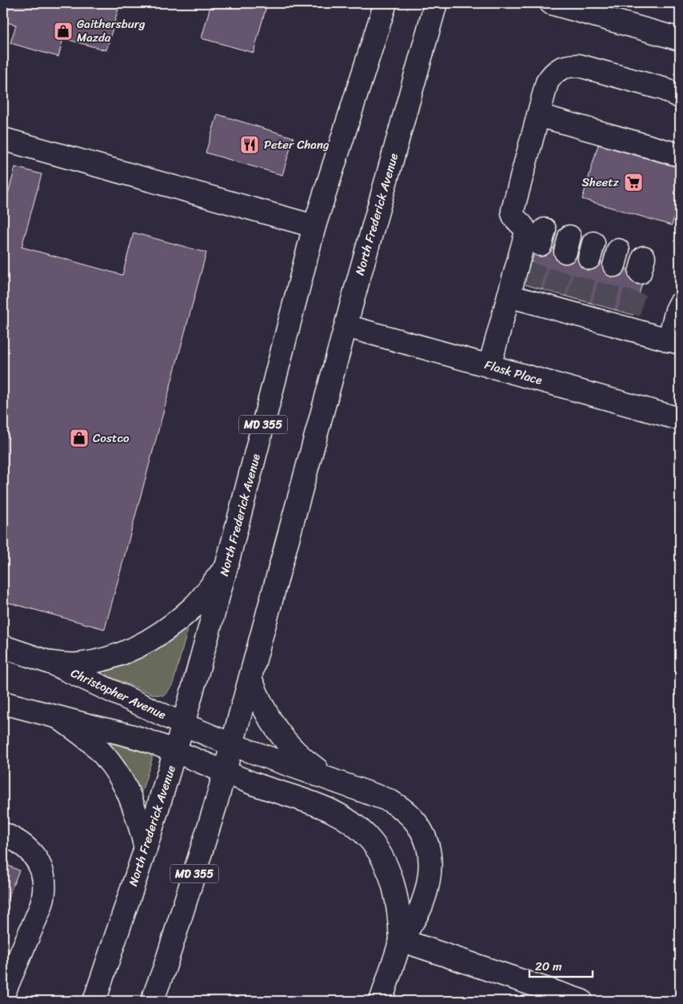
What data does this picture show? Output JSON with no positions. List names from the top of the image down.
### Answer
{
  "streets": {
    "main road": [
      "North Frederick Avenue",
      "Flask Place",
      "MD 355",
      "Christopher Avenue"
    ]
  },
  "crossings": [
    ["North Frederick Avenue", "Flask Place"],
    ["North Frederick Avenue", "Christopher Avenue"]
  ],
  "places": {
    "shop": ["Gaithersburg Mazda", "Costco"],
    "restaurant": ["Peter Chang"],
    "supermarket": ["Sheetz"]
  },
  "scale_bar": "20 m"
}
